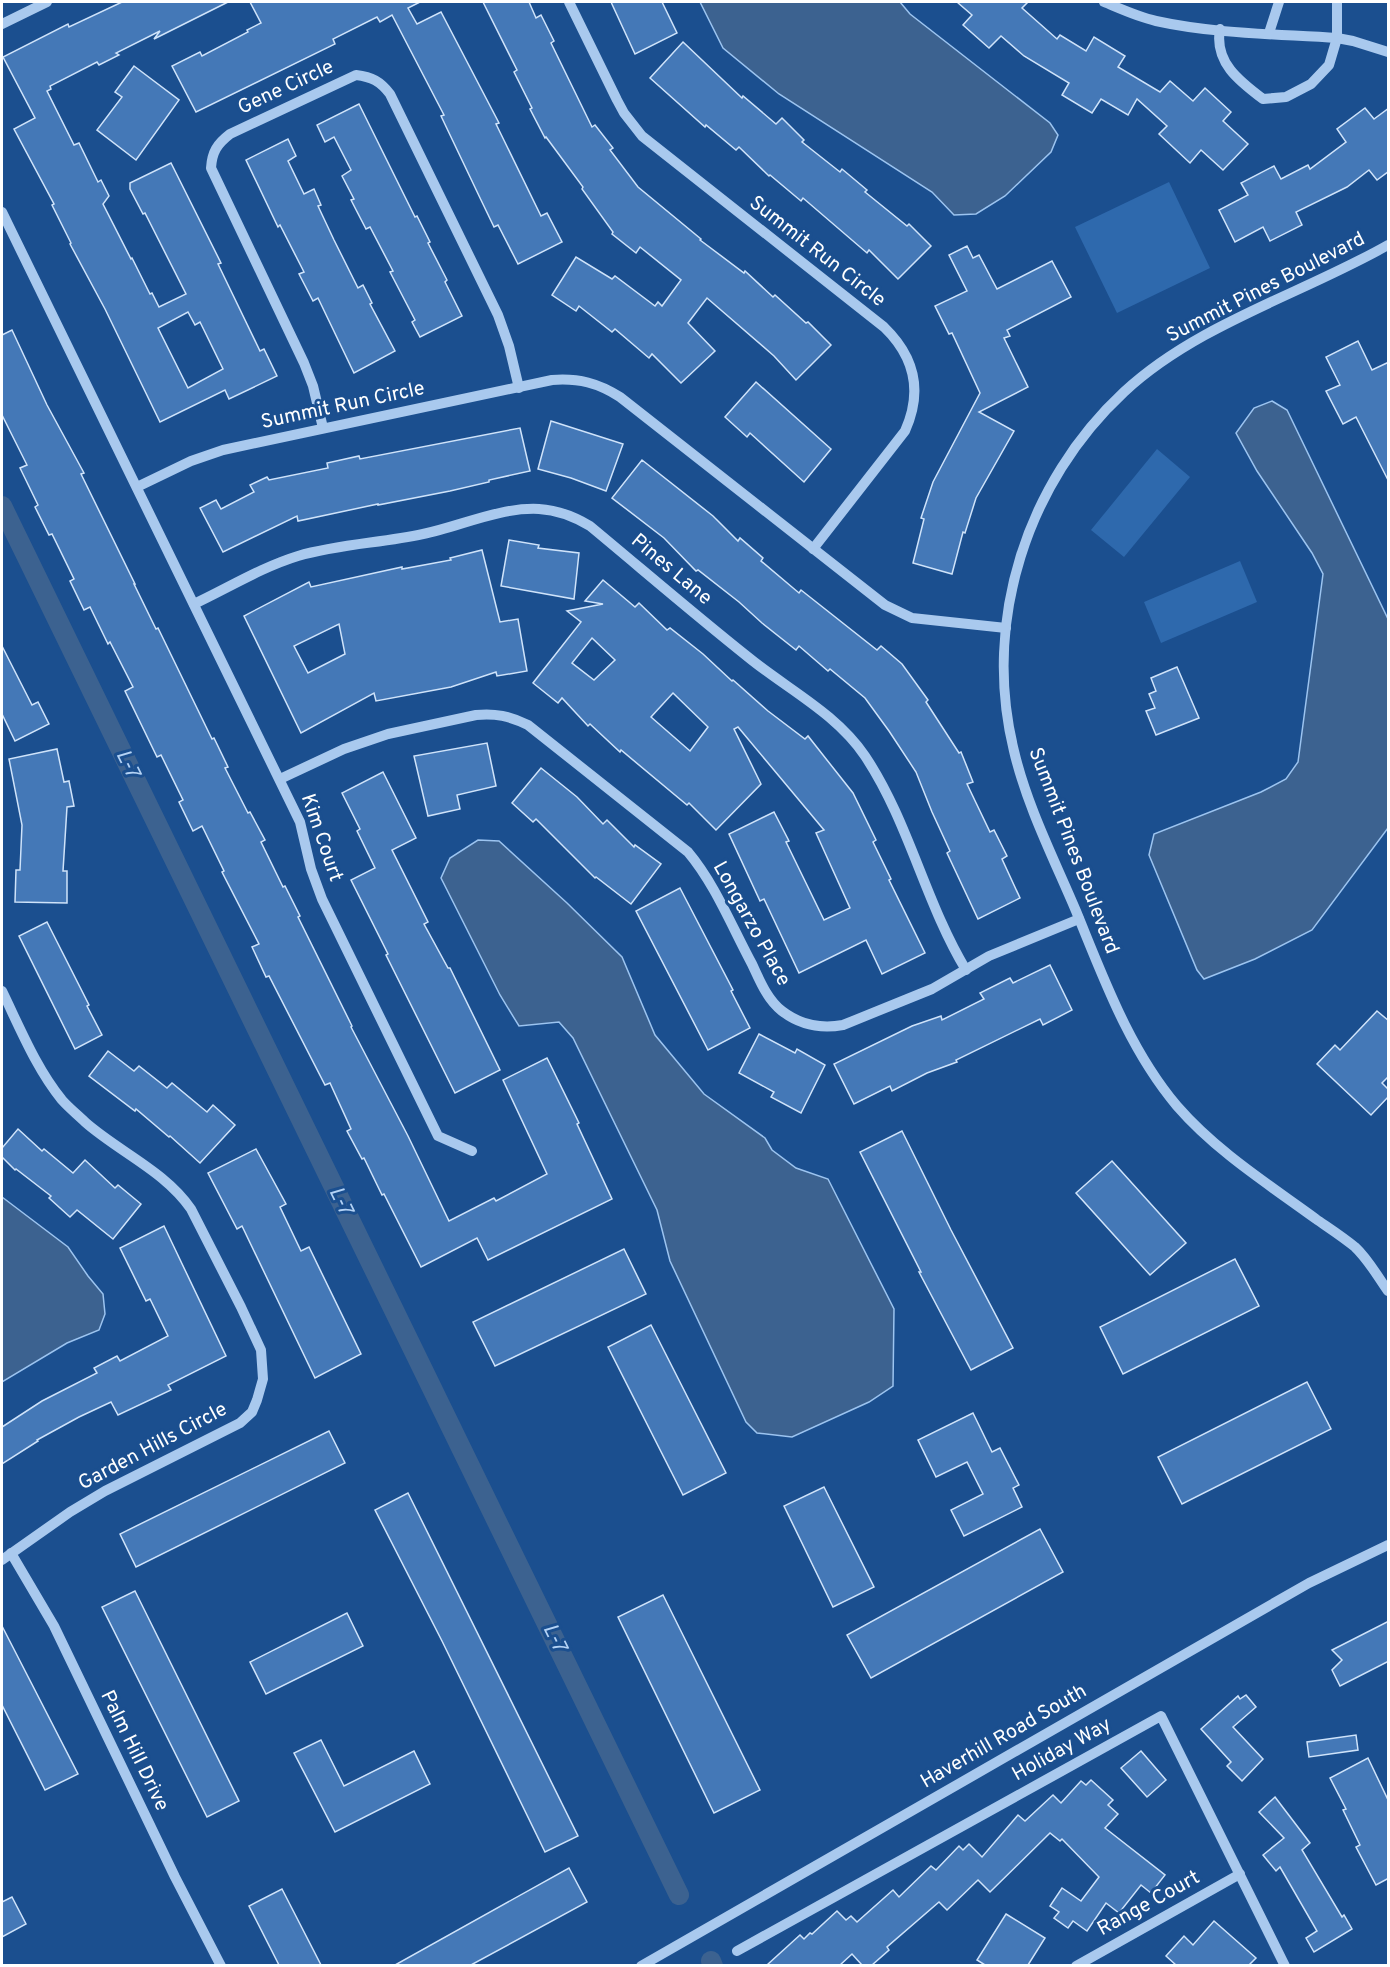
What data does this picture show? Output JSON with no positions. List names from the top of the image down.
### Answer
{
  "streets": {
    "street": [
      "Gene Circle",
      "Summit Run Circle",
      "Summit Pines Boulevard",
      "Pines Lane",
      "Kim Court",
      "Longarzo Place",
      "Garden Hills Circle",
      "Haverhill Road South",
      "Holiday Way",
      "Palm Hill Drive",
      "Range Court"
    ]
  },
  "crossings": [
    ["Gene Circle", "Summit Run Circle"],
    ["Summit Run Circle", "Summit Pines Boulevard"],
    ["Summit Run Circle", "Kim Court"],
    ["Summit Pines Boulevard", "Longarzo Place"],
    ["Pines Lane", "Kim Court"],
    ["Pines Lane", "Longarzo Place"],
    ["Kim Court", "Longarzo Place"],
    ["Garden Hills Circle", "Palm Hill Drive"],
    ["Holiday Way", "Range Court"]
  ],
  "water": ["L-7"]
}
